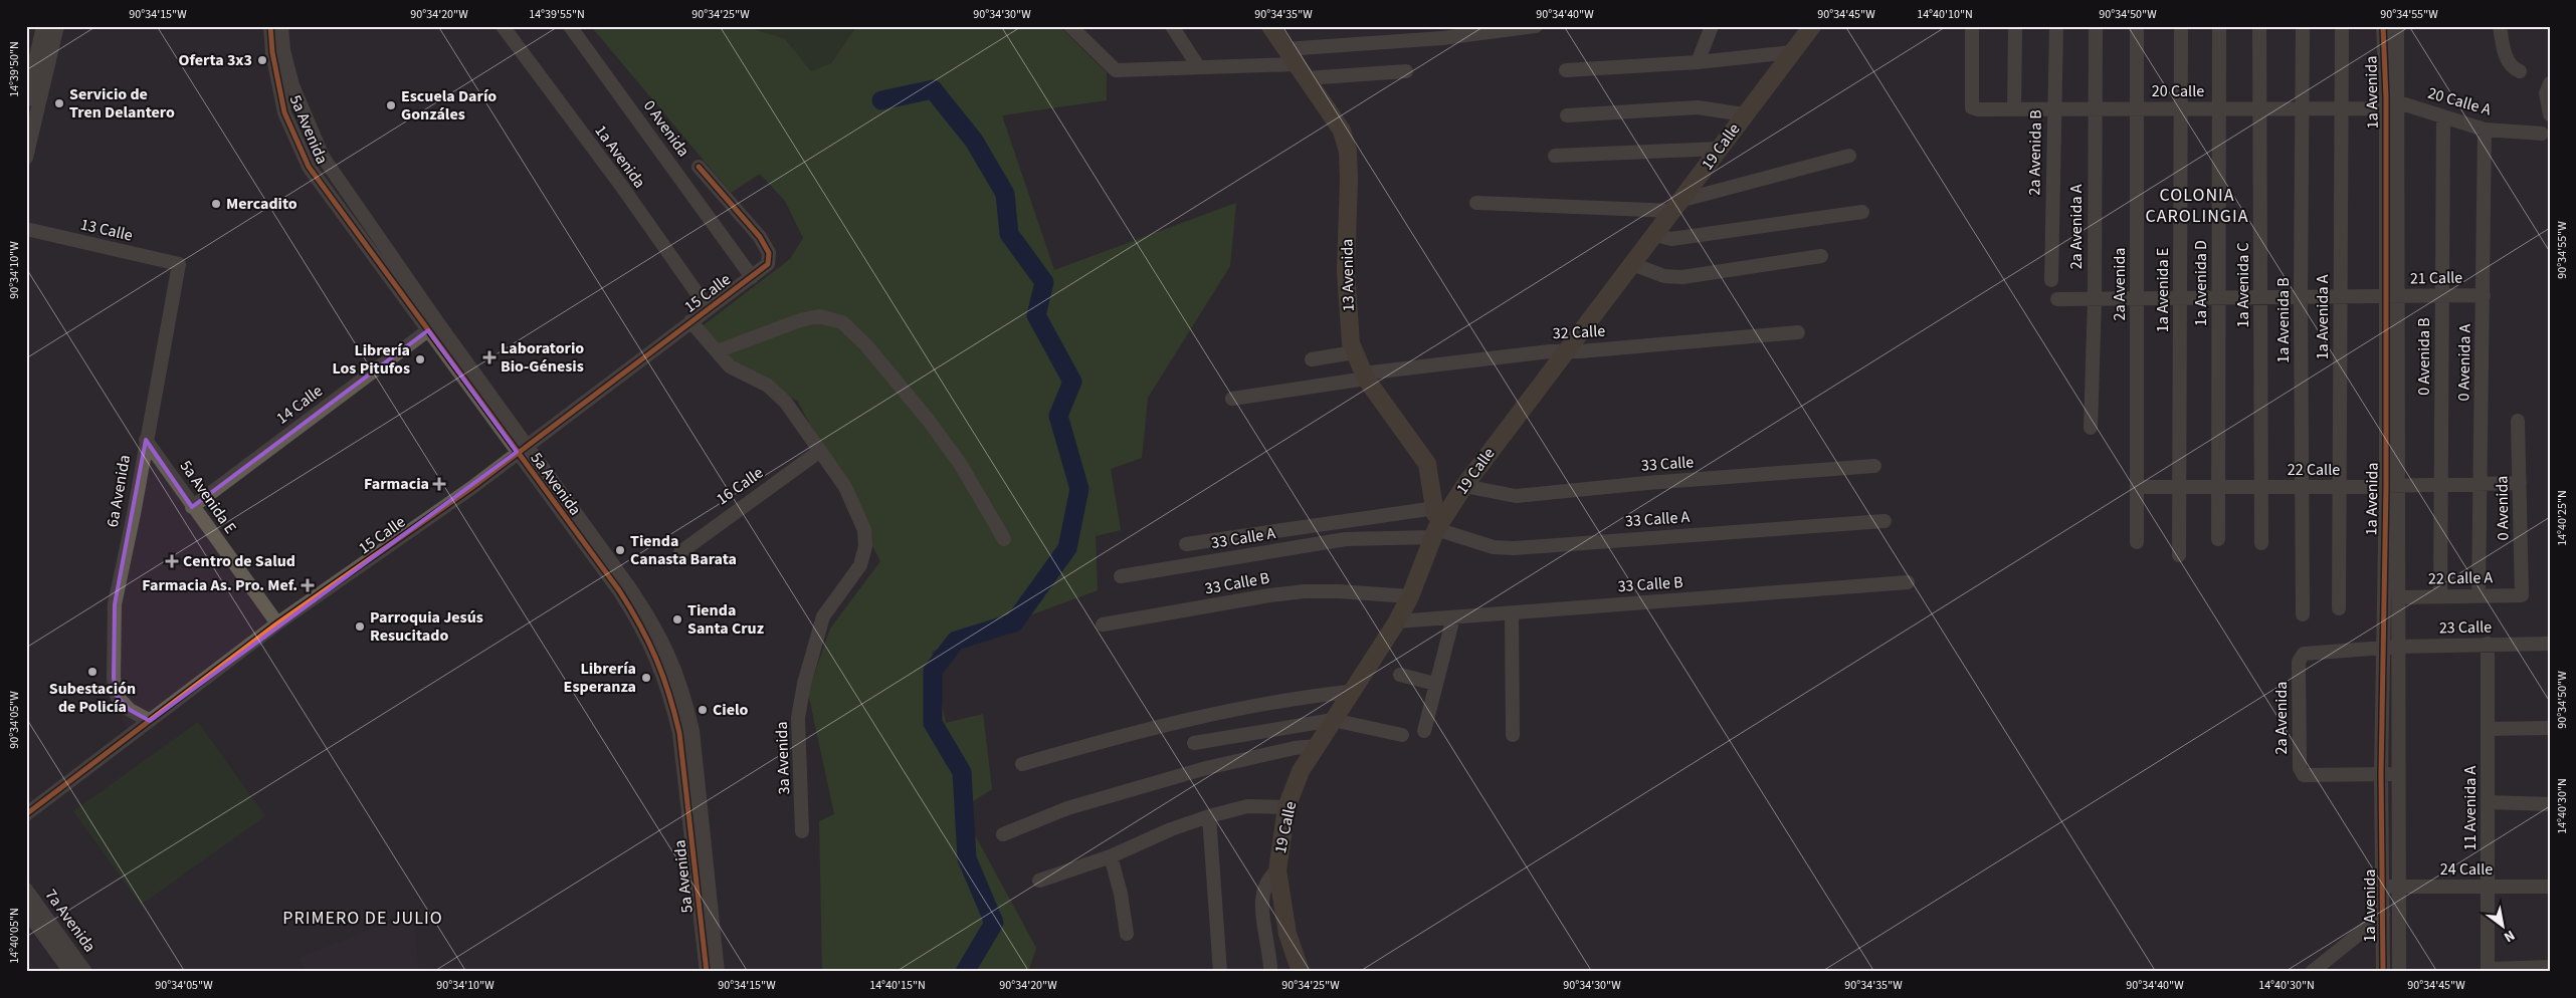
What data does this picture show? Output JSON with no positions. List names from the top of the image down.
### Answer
{
  "streets": {
    "main road": ["19 Calle", "13 Avenida"],
    "street": [
      "20 Calle",
      "1a Avenida",
      "20 Calle A",
      "0 Avenida",
      "5a Avenida",
      "2a Avenida B",
      "2a Avenida A",
      "13 Calle",
      "21 Calle",
      "1a Avenida D",
      "2a Avenida",
      "1a Avenida C",
      "1a Avenida E",
      "15 Calle",
      "1a Avenida A",
      "1a Avenida B",
      "32 Calle",
      "0 Avenida B",
      "0 Avenida A",
      "14 Calle",
      "33 Calle",
      "22 Calle",
      "16 Calle",
      "6a Avenida",
      "5a Avenida E",
      "33 Calle A",
      "22 Calle A",
      "33 Calle B",
      "23 Calle",
      "3a Avenida",
      "11 Avenida A",
      "24 Calle",
      "7a Avenida"
    ]
  },
  "crossings": [
    ["20 Calle", "1a Avenida"],
    ["20 Calle", "20 Calle A"],
    ["20 Calle", "2a Avenida B"],
    ["20 Calle", "2a Avenida A"],
    ["20 Calle", "1a Avenida D"],
    ["20 Calle", "2a Avenida"],
    ["20 Calle", "1a Avenida C"],
    ["20 Calle", "1a Avenida E"],
    ["20 Calle", "1a Avenida A"],
    ["20 Calle", "1a Avenida B"],
    ["1a Avenida", "20 Calle A"],
    ["1a Avenida", "21 Calle"],
    ["1a Avenida", "2a Avenida"],
    ["1a Avenida", "15 Calle"],
    ["1a Avenida", "22 Calle"],
    ["1a Avenida", "22 Calle A"],
    ["1a Avenida", "23 Calle"],
    ["1a Avenida", "24 Calle"],
    ["20 Calle A", "0 Avenida B"],
    ["20 Calle A", "0 Avenida A"],
    ["0 Avenida", "15 Calle"],
    ["0 Avenida", "22 Calle"],
    ["0 Avenida", "22 Calle A"],
    ["5a Avenida", "15 Calle"],
    ["5a Avenida", "14 Calle"],
    ["19 Calle", "13 Avenida"],
    ["19 Calle", "32 Calle"],
    ["19 Calle", "33 Calle"],
    ["19 Calle", "33 Calle A"],
    ["19 Calle", "33 Calle B"],
    ["2a Avenida A", "21 Calle"],
    ["13 Calle", "6a Avenida"],
    ["13 Avenida", "32 Calle"],
    ["13 Avenida", "33 Calle A"],
    ["21 Calle", "1a Avenida D"],
    ["21 Calle", "2a Avenida"],
    ["21 Calle", "1a Avenida C"],
    ["21 Calle", "1a Avenida E"],
    ["21 Calle", "1a Avenida A"],
    ["21 Calle", "1a Avenida B"],
    ["21 Calle", "0 Avenida B"],
    ["21 Calle", "0 Avenida A"],
    ["1a Avenida D", "22 Calle"],
    ["2a Avenida", "22 Calle"],
    ["2a Avenida", "23 Calle"],
    ["1a Avenida C", "22 Calle"],
    ["1a Avenida E", "22 Calle"],
    ["15 Calle", "6a Avenida"],
    ["15 Calle", "5a Avenida E"],
    ["1a Avenida A", "22 Calle"],
    ["1a Avenida B", "22 Calle"],
    ["0 Avenida B", "22 Calle"],
    ["0 Avenida B", "22 Calle A"],
    ["0 Avenida A", "22 Calle"],
    ["0 Avenida A", "22 Calle A"],
    ["14 Calle", "5a Avenida E"],
    ["16 Calle", "3a Avenida"],
    ["6a Avenida", "5a Avenida E"],
    ["23 Calle", "11 Avenida A"],
    ["11 Avenida A", "24 Calle"]
  ],
  "districts": ["COLONIA CAROLINGIA", "PRIMERO DE JULIO"],
  "places": {
    "other": [
      "Oferta 3x3",
      "Servicio de Tren Delantero",
      "Escuela Darío Gonzáles",
      "Mercadito",
      "Librería Los Pitufos",
      "Tienda Canasta Barata",
      "Tienda Santa Cruz",
      "Parroquia Jesús Resucitado",
      "Subestación de Policía",
      "Librería Esperanza",
      "Cielo"
    ],
    "health": [
      "Laboratorio Bio-Génesis",
      "Farmacia",
      "Centro de Salud",
      "Farmacia As. Pro. Mef."
    ]
  },
  "north": "bottom right",
  "coordinates": [
    "90°34'15\"W",
    "90°34'20\"W",
    "14°39'55\"N",
    "90°34'25\"W",
    "90°34'30\"W",
    "90°34'35\"W",
    "90°34'40\"W",
    "90°34'45\"W",
    "14°40'10\"N",
    "90°34'50\"W",
    "90°34'55\"W",
    "14°39'50\"N",
    "90°34'10\"W",
    "14°40'25\"N",
    "90°34'05\"W",
    "14°40'30\"N",
    "14°40'05\"N",
    "14°40'15\"N"
  ]
}
